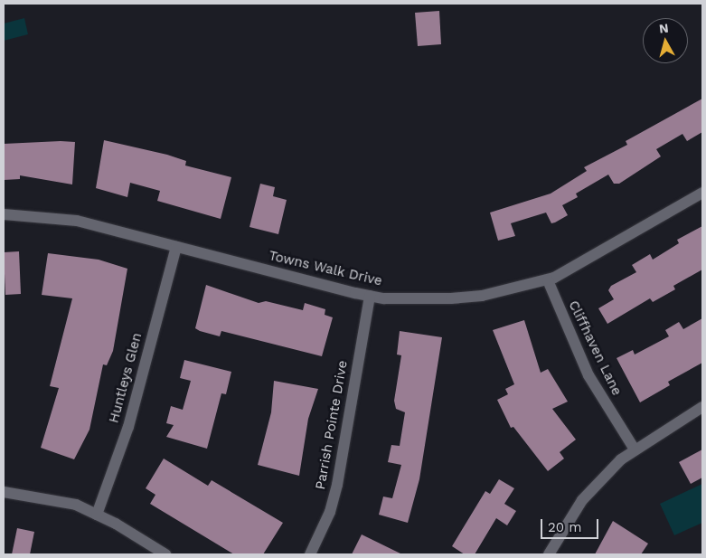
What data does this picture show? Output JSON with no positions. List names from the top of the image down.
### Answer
{
  "streets": {
    "street": [
      "Towns Walk Drive",
      "Cliffhaven Lane",
      "Huntleys Glen",
      "Parrish Pointe Drive"
    ]
  },
  "crossings": [
    ["Towns Walk Drive", "Cliffhaven Lane"],
    ["Towns Walk Drive", "Huntleys Glen"],
    ["Towns Walk Drive", "Parrish Pointe Drive"]
  ],
  "scale_bar": "20 m",
  "north": "top"
}
